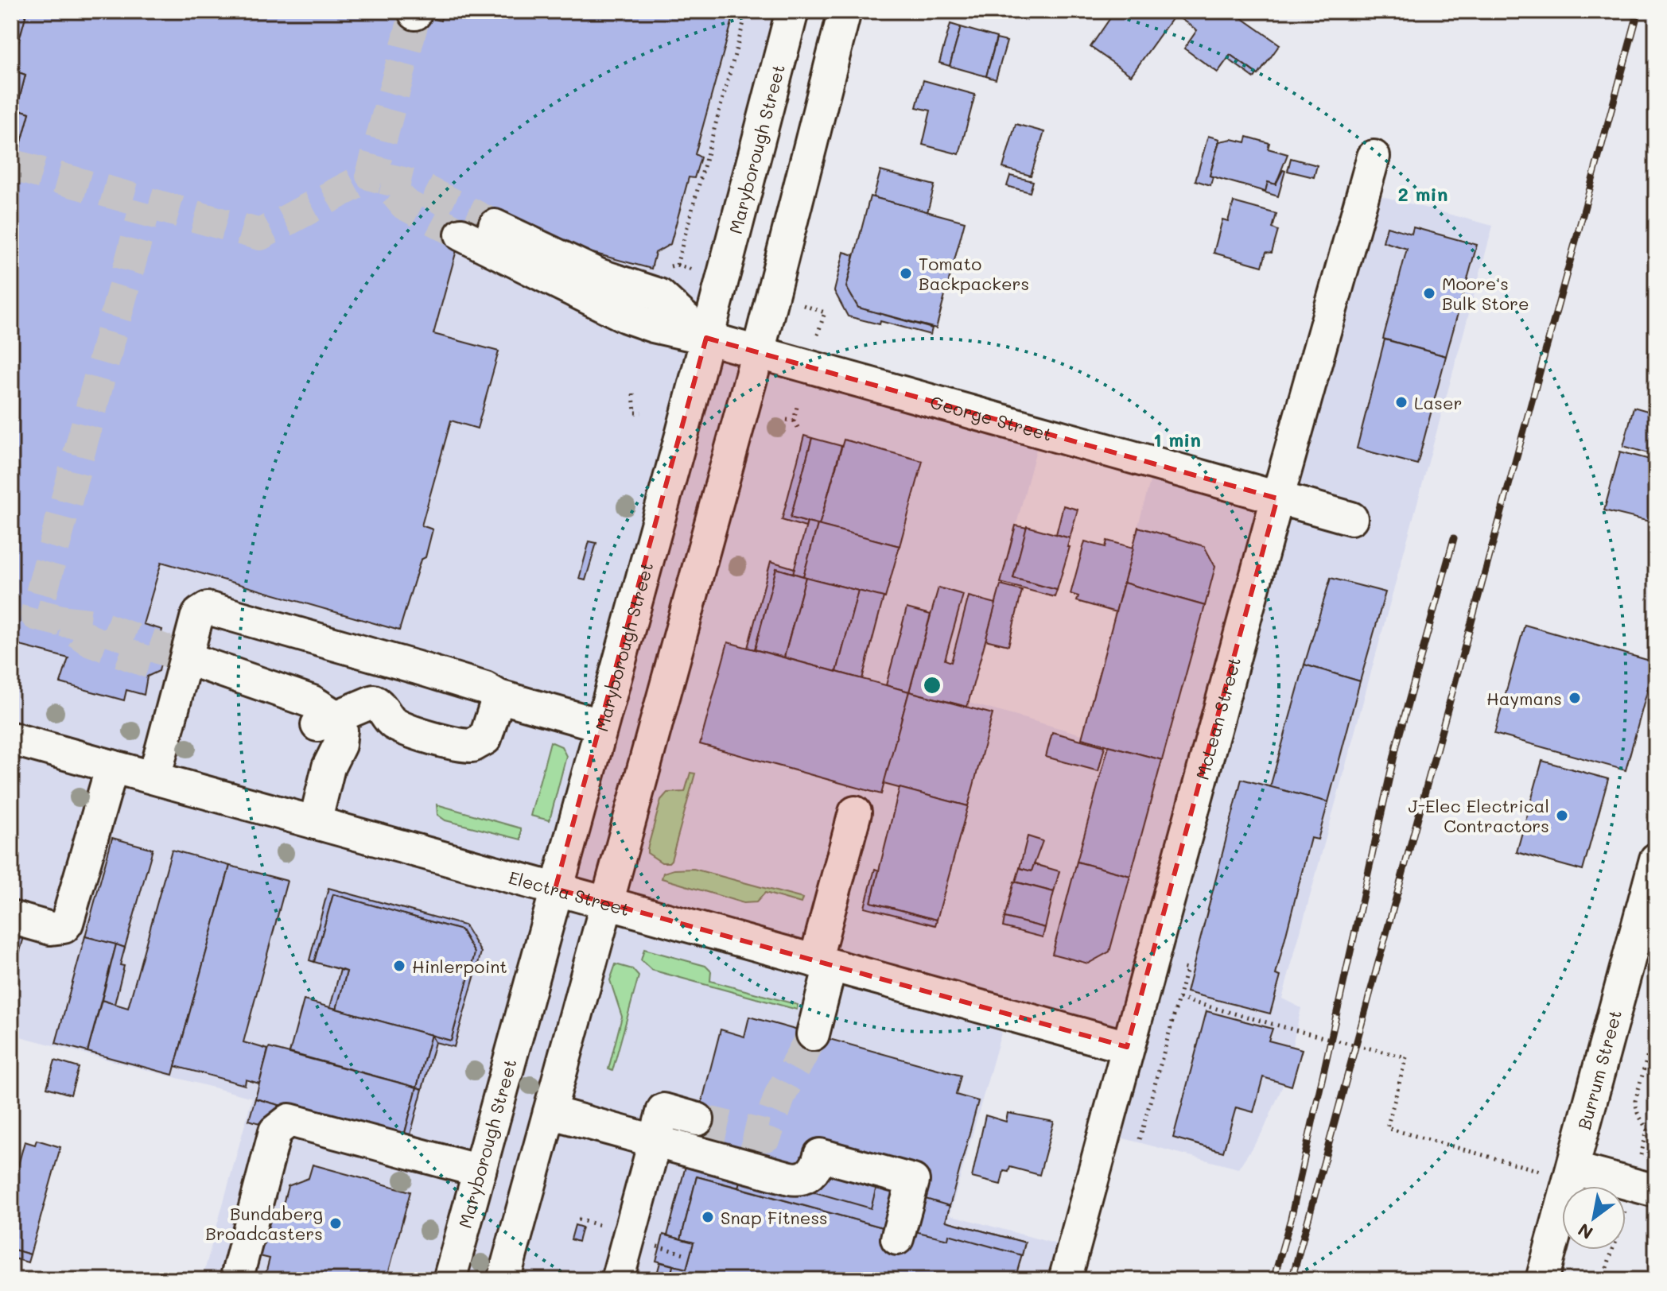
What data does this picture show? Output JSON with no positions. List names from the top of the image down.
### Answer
{
  "streets": {
    "street": [
      "Maryborough Street",
      "George Street",
      "McLean Street",
      "Electra Street",
      "Burrum Street"
    ]
  },
  "crossings": [
    ["Maryborough Street", "George Street"],
    ["Maryborough Street", "Electra Street"],
    ["George Street", "McLean Street"],
    ["McLean Street", "Electra Street"]
  ],
  "places": [
    "Tomato Backpackers",
    "Moore's Bulk Store",
    "Laser",
    "Haymans",
    "J-Elec Electrical Contractors",
    "Hinlerpoint",
    "Snap Fitness",
    "Bundaberg Broadcasters"
  ],
  "north": "bottom left",
  "rings": ["2 min", "1 min"]
}
